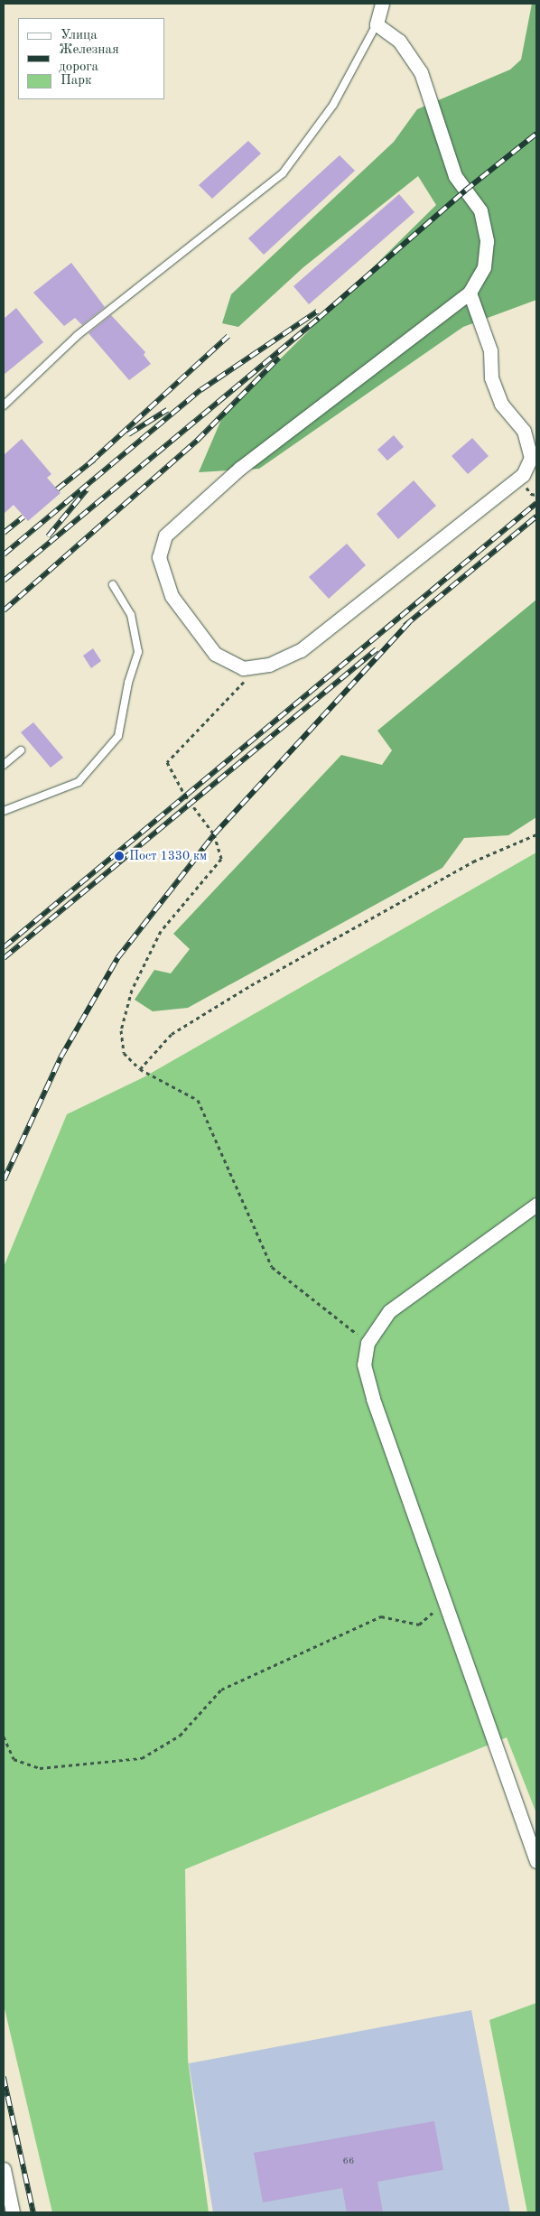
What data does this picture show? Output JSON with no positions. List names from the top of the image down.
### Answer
{
  "places": ["Пост 1330 км"],
  "house_numbers": ["66"],
  "legend": ["Улица", "Железная дорога", "Парк"]
}
